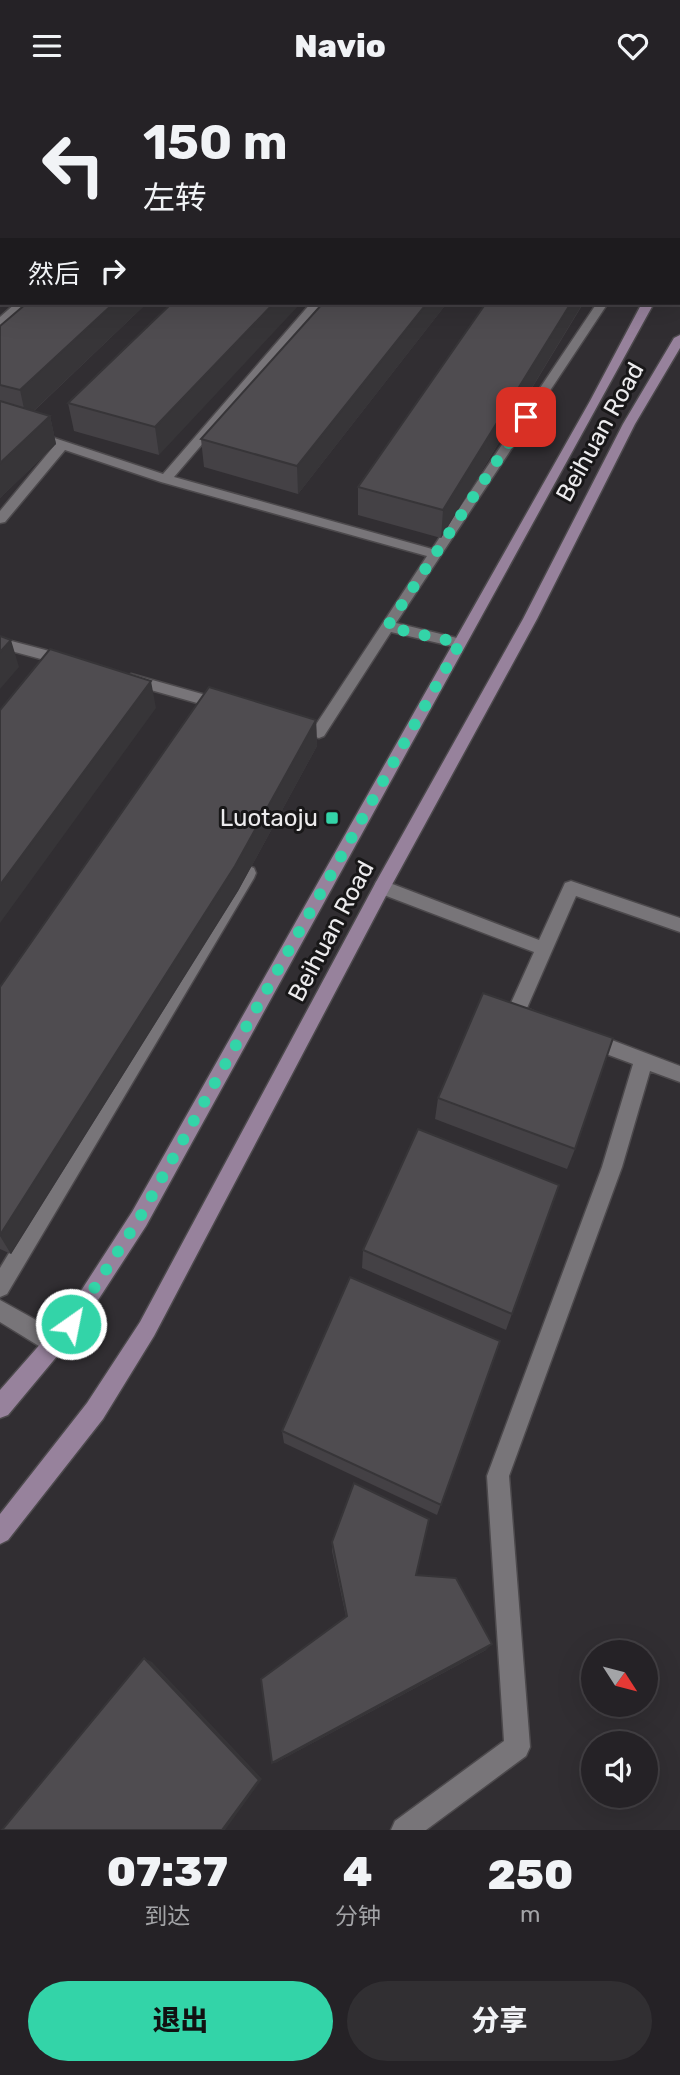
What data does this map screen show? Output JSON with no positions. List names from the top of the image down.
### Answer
{
  "streets": {
    "main road": ["Beihuan Road"]
  },
  "places": {
    "transit": ["Luotaoju"]
  },
  "north": "bottom right",
  "page": {
    "header": "Navio",
    "turn": ["150 m", "左转"],
    "then": "然后",
    "eta": [
      "07:37",
      "到达",
      "4",
      "分钟",
      "250",
      "m"
    ],
    "buttons": ["退出", "分享"]
  }
}
